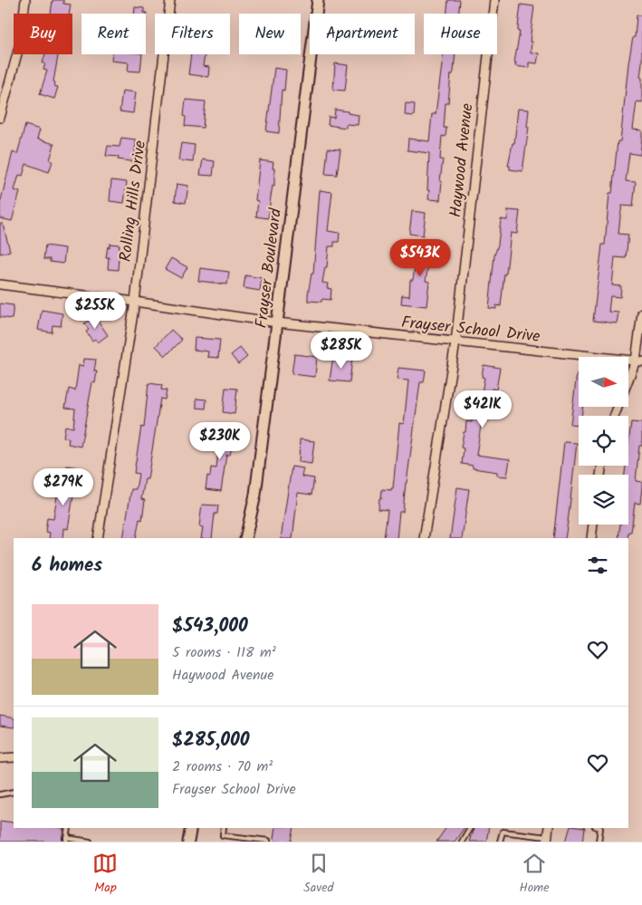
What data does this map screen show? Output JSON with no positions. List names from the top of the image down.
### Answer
{
  "streets": {
    "main road": ["Frayser Boulevard"],
    "street": ["Haywood Avenue", "Rolling Hills Drive", "Frayser School Drive"]
  },
  "crossings": [
    ["Haywood Avenue", "Frayser School Drive"],
    ["Rolling Hills Drive", "Frayser School Drive"],
    ["Frayser Boulevard", "Frayser School Drive"]
  ],
  "north": "right",
  "page": {
    "chip": [
      "Buy",
      "Rent",
      "Filters",
      "New",
      "Apartment",
      "House"
    ],
    "price": [
      "$543K",
      "$255K",
      "$285K",
      "$421K",
      "$230K",
      "$279K"
    ],
    "heading": "6 homes",
    "list": [
      {
        "name": "$543,000",
        "note": "5 rooms · 118 m² · Haywood Avenue"
      },
      {
        "name": "$285,000",
        "note": "2 rooms · 70 m² · Frayser School Drive"
      }
    ],
    "tabs": ["Map", "Saved", "Home"]
  }
}
